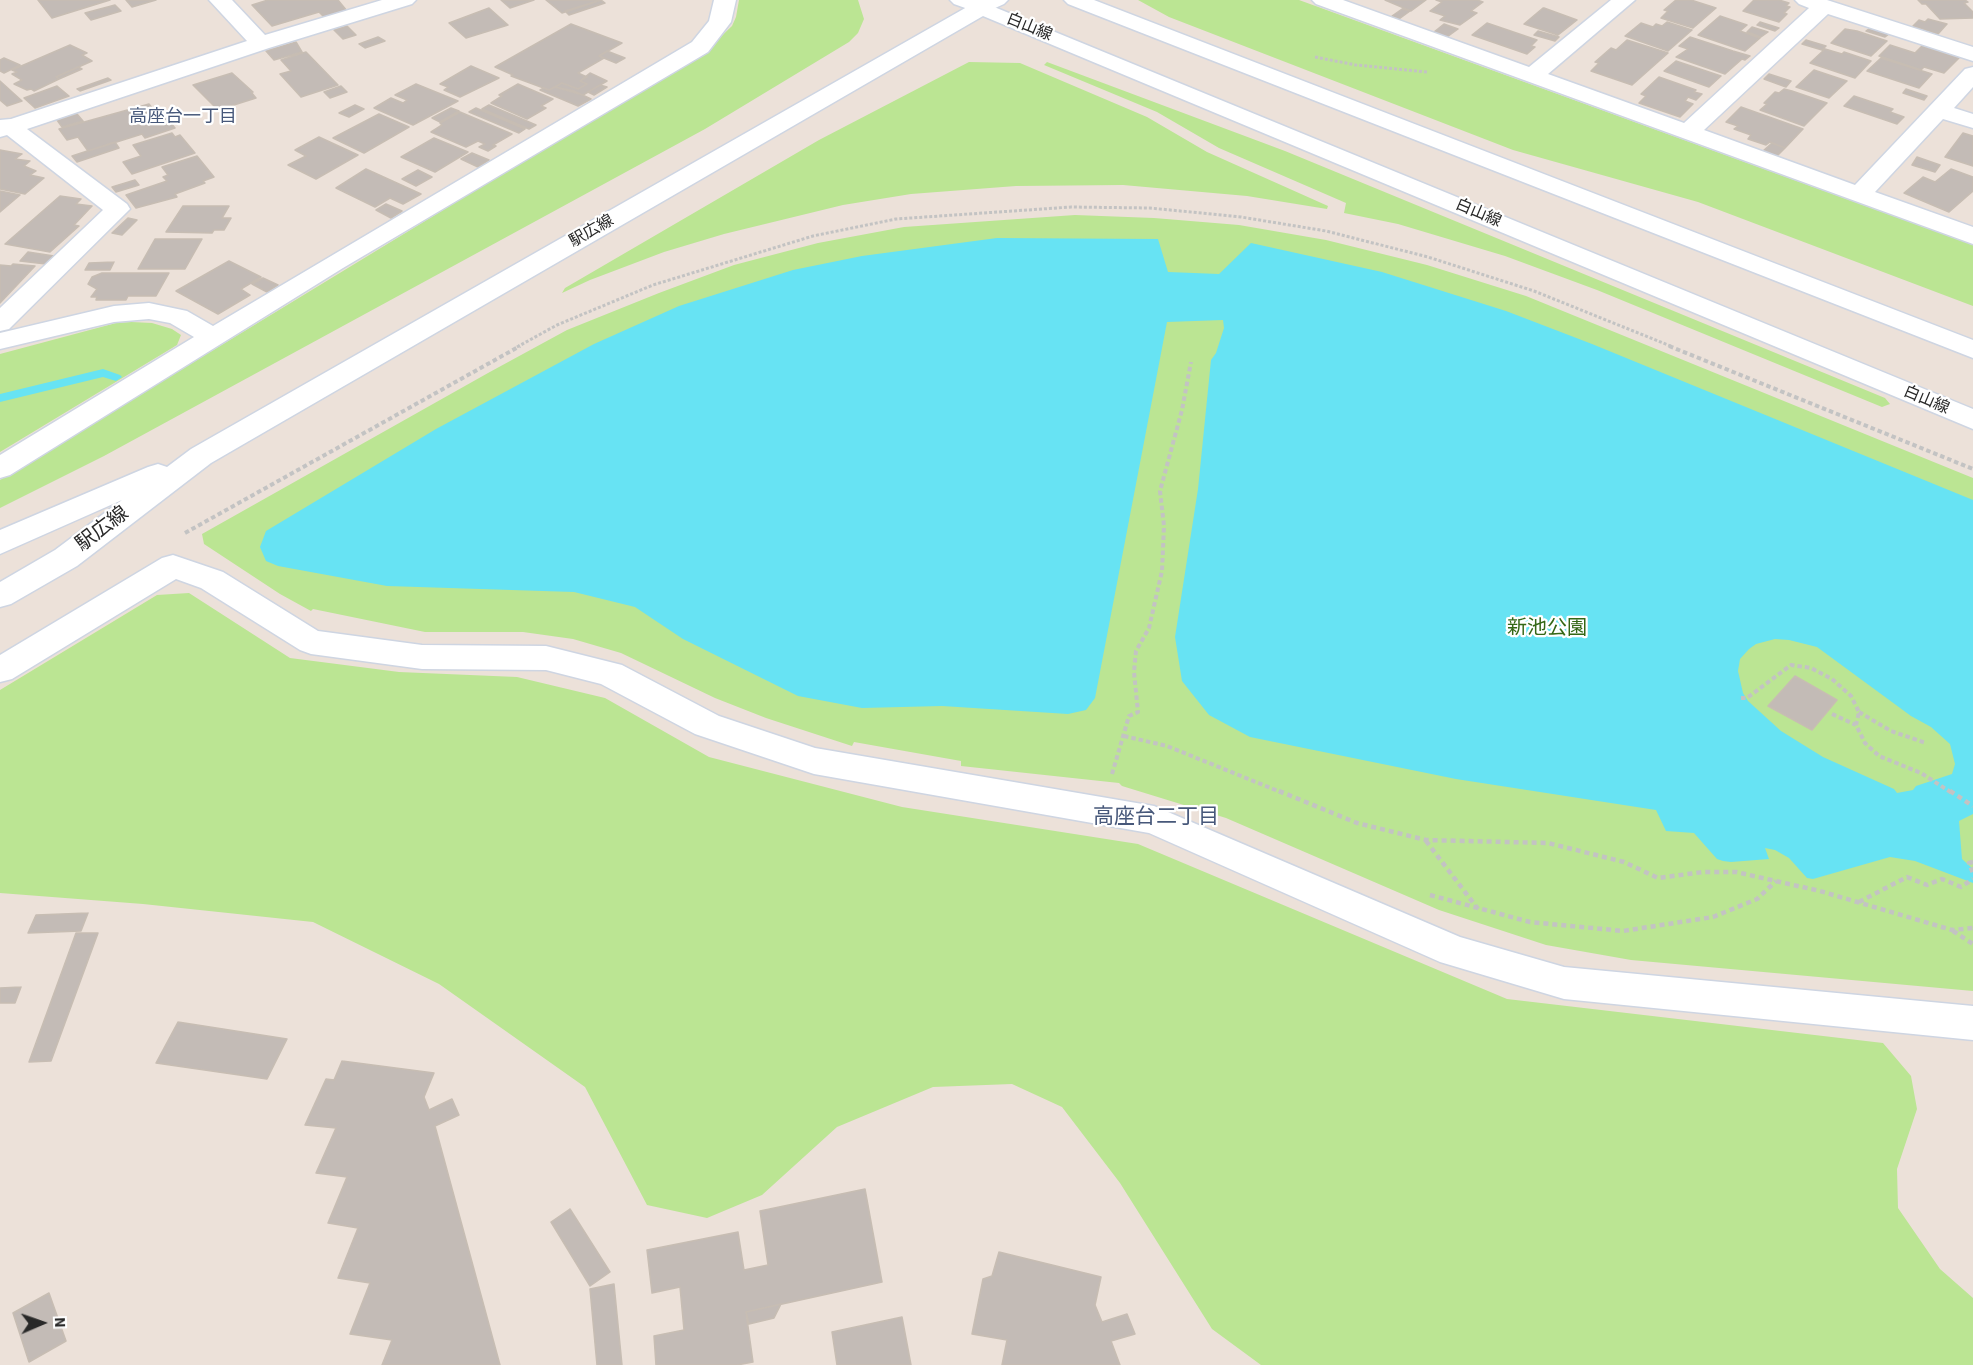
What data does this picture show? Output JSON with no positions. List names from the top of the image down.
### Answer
{
  "streets": {
    "street": ["白山線", "駅広線"]
  },
  "crossings": [
    ["白山線", "駅広線"]
  ],
  "districts": ["高座台一丁目", "高座台二丁目"],
  "parks": ["新池公園"],
  "north": "right"
}
